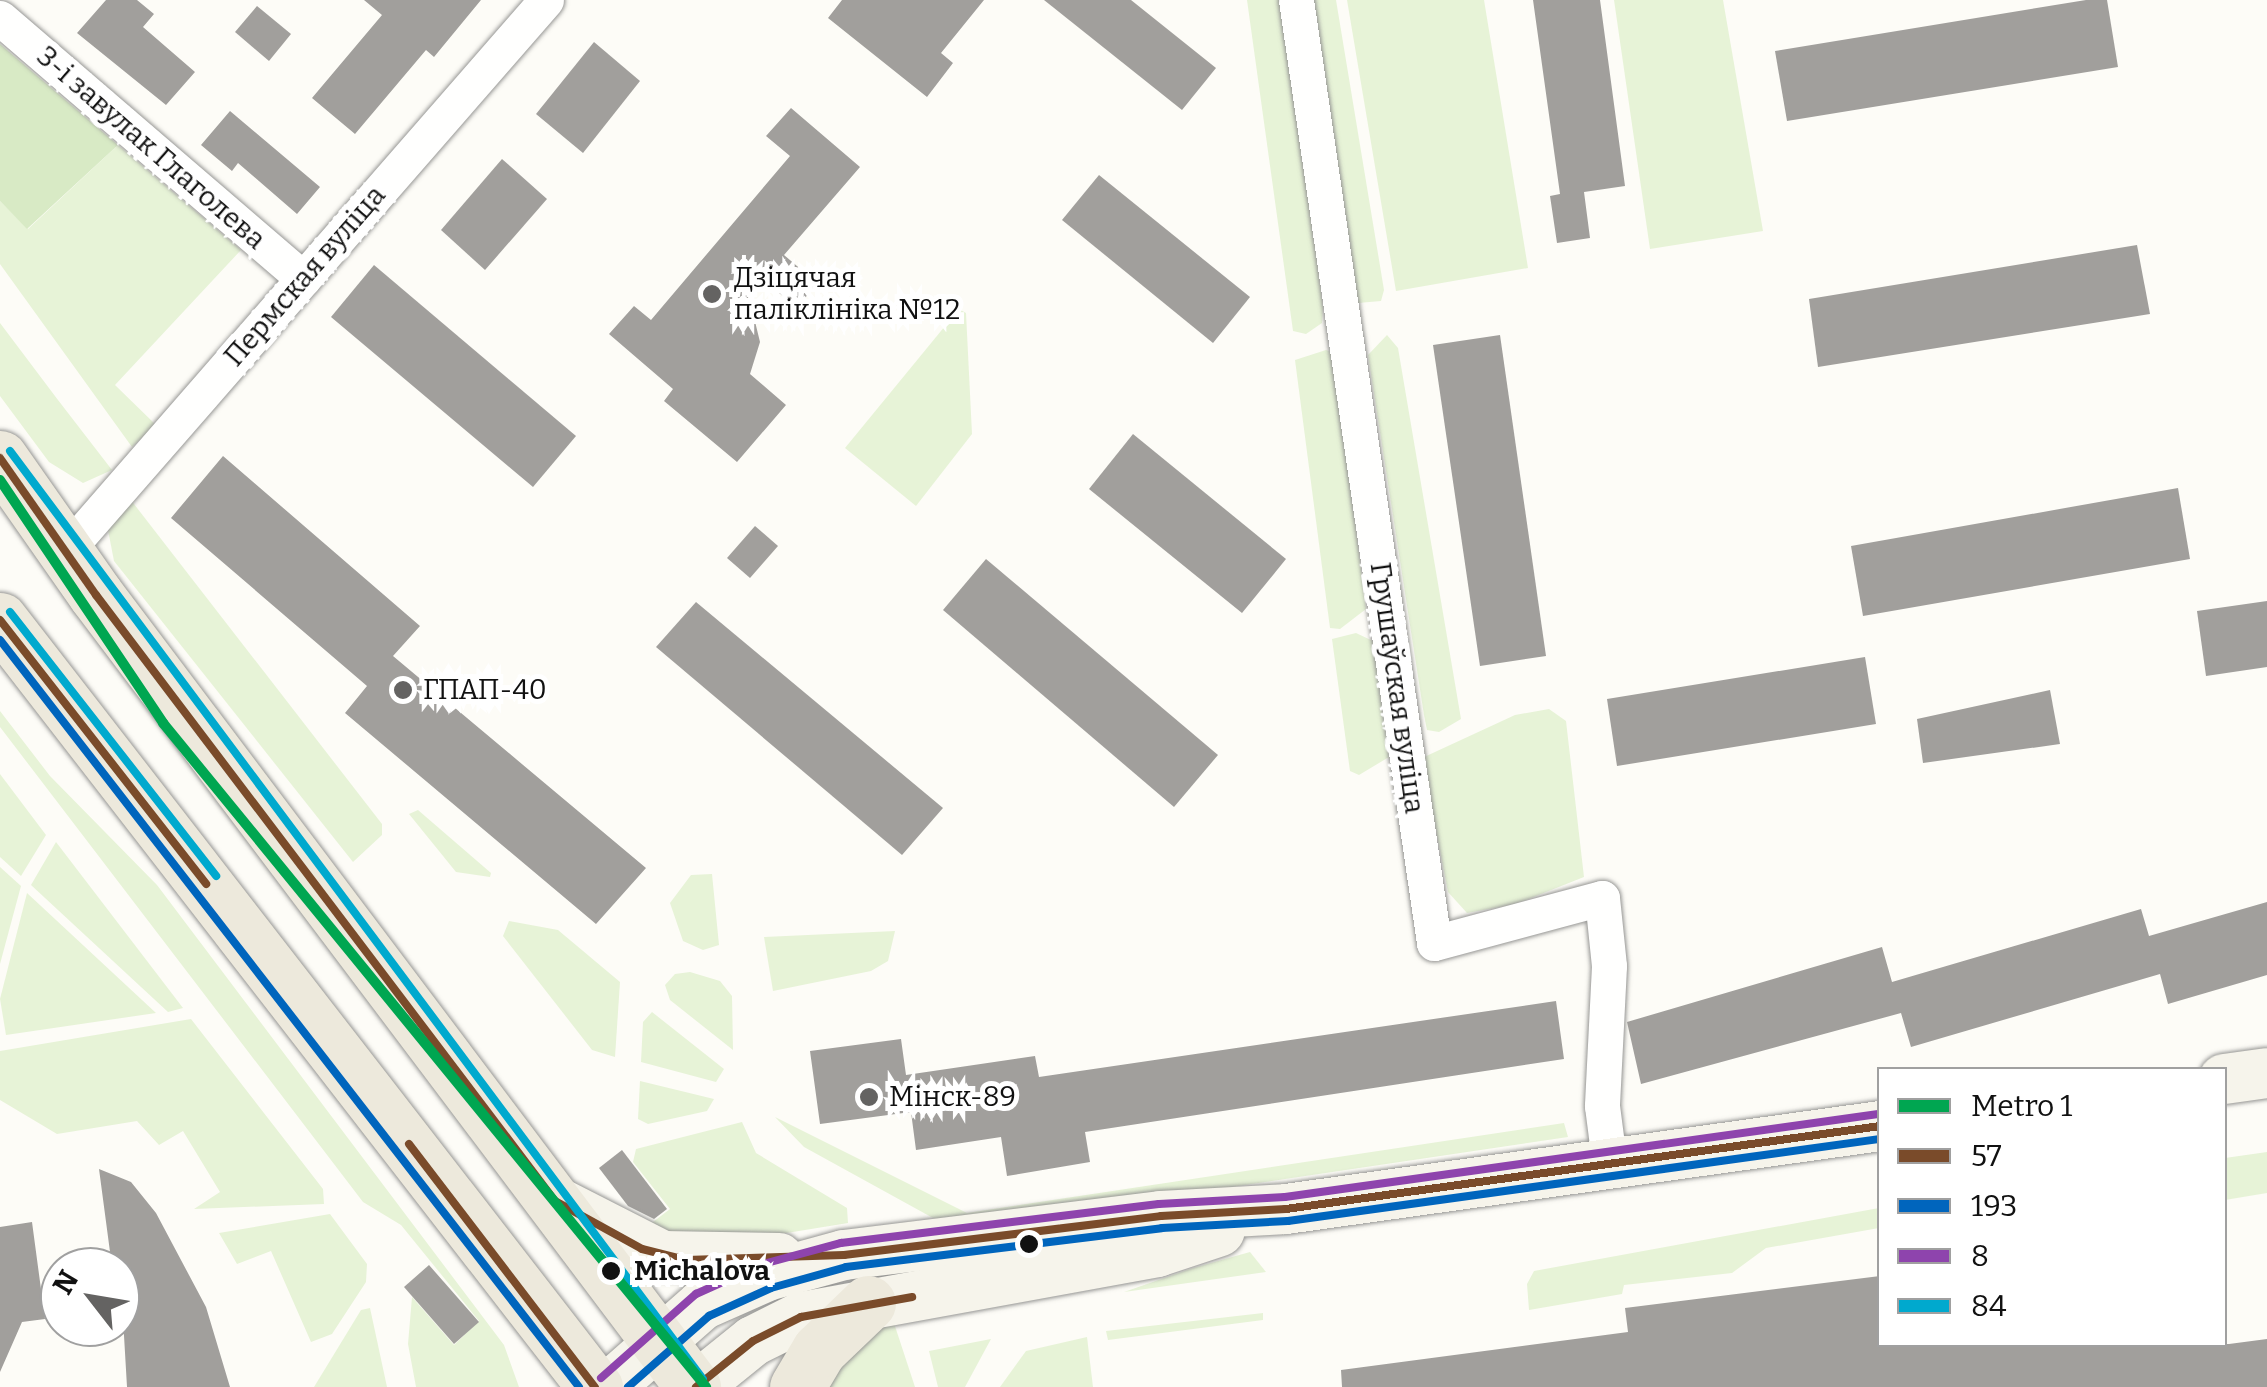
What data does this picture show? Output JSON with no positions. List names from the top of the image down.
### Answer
{
  "streets": {
    "street": ["3-і завулак Глаголева", "Пермская вуліца", "Грушаўская вуліца"]
  },
  "crossings": [
    ["3-і завулак Глаголева", "Пермская вуліца"]
  ],
  "places": [
    "Дзіцячая паліклініка №12",
    "ГПАП-40",
    "Мінск-89",
    "Michalova"
  ],
  "lines": [
    "transit line 84",
    "transit line 57",
    "metro line 1",
    "transit line 193",
    "transit line 8"
  ],
  "legend": [
    "Metro 1",
    "57",
    "193",
    "8",
    "84"
  ],
  "north": "top left"
}
